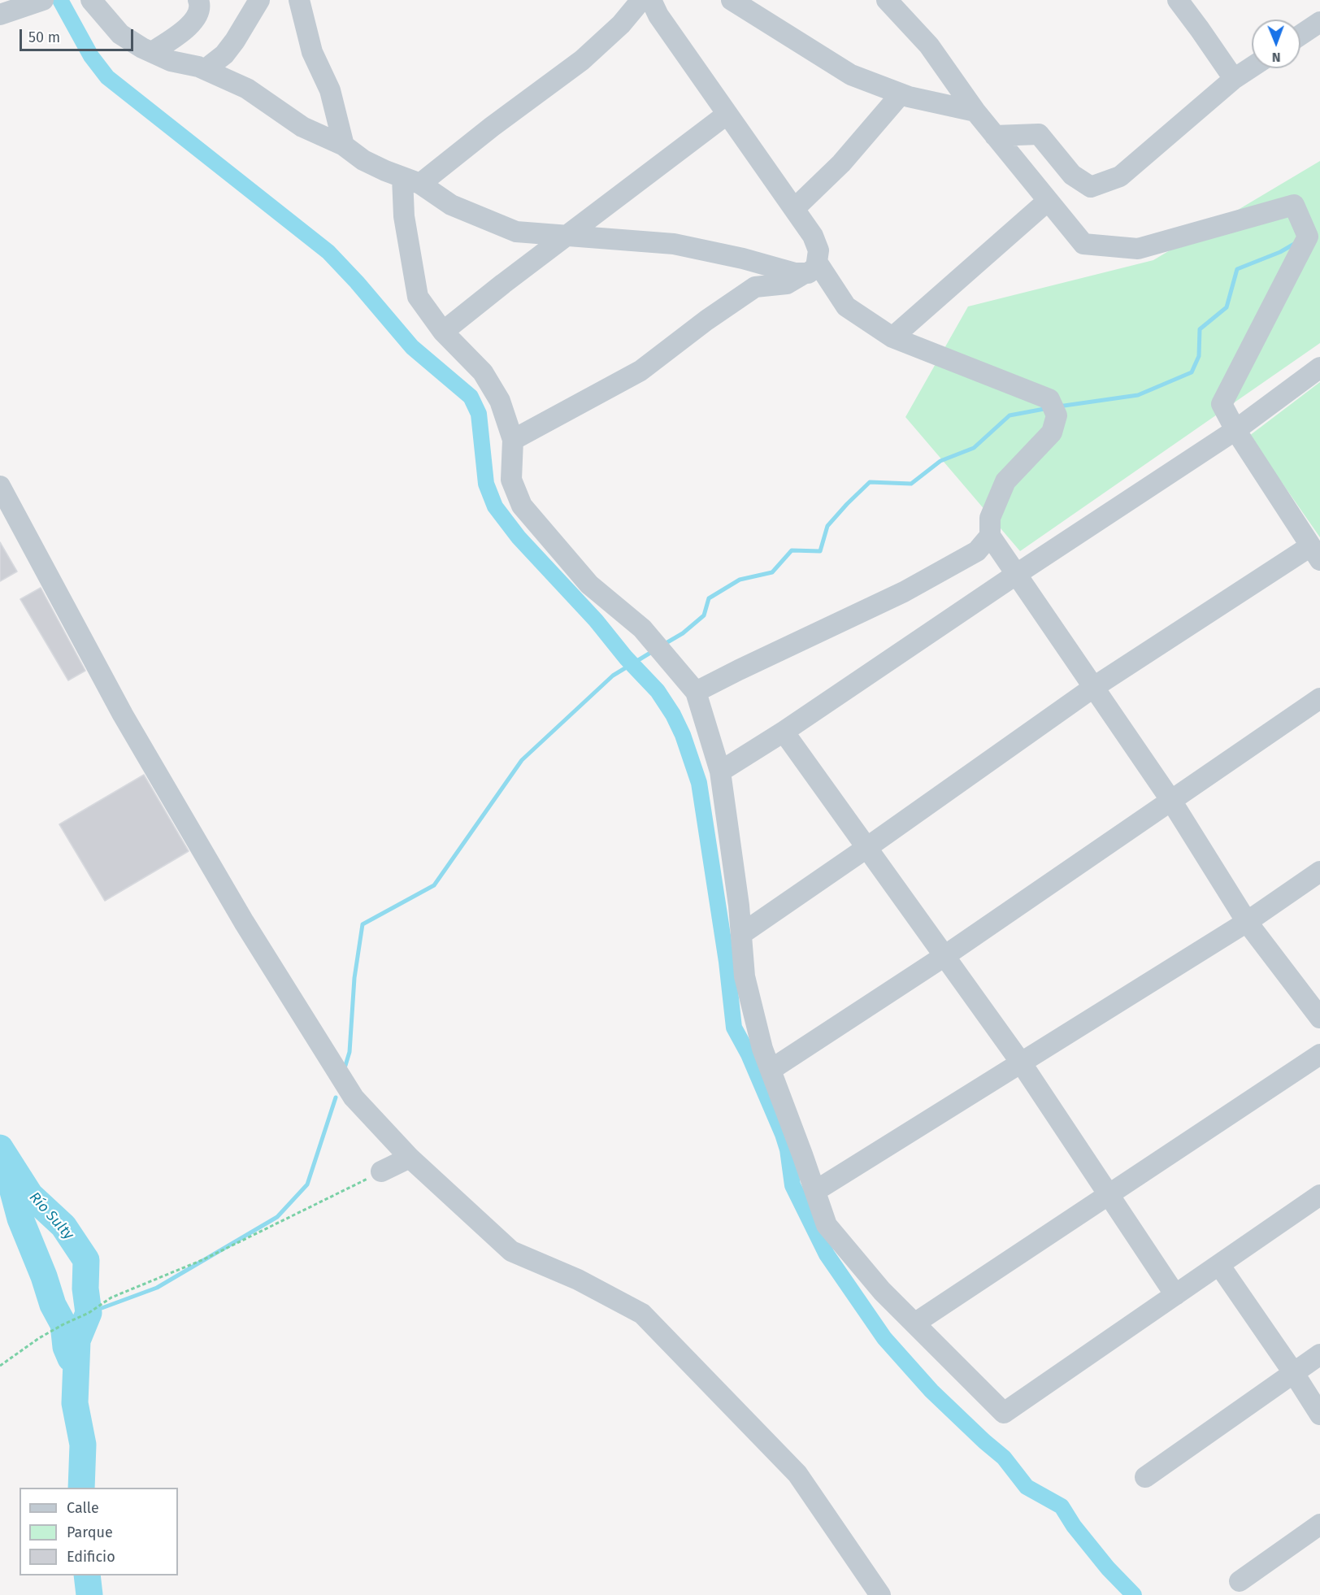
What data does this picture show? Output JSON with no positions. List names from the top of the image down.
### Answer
{
  "water": ["Río Sulty"],
  "legend": ["Calle", "Parque", "Edificio"],
  "scale_bar": "50 m",
  "north": "bottom"
}
